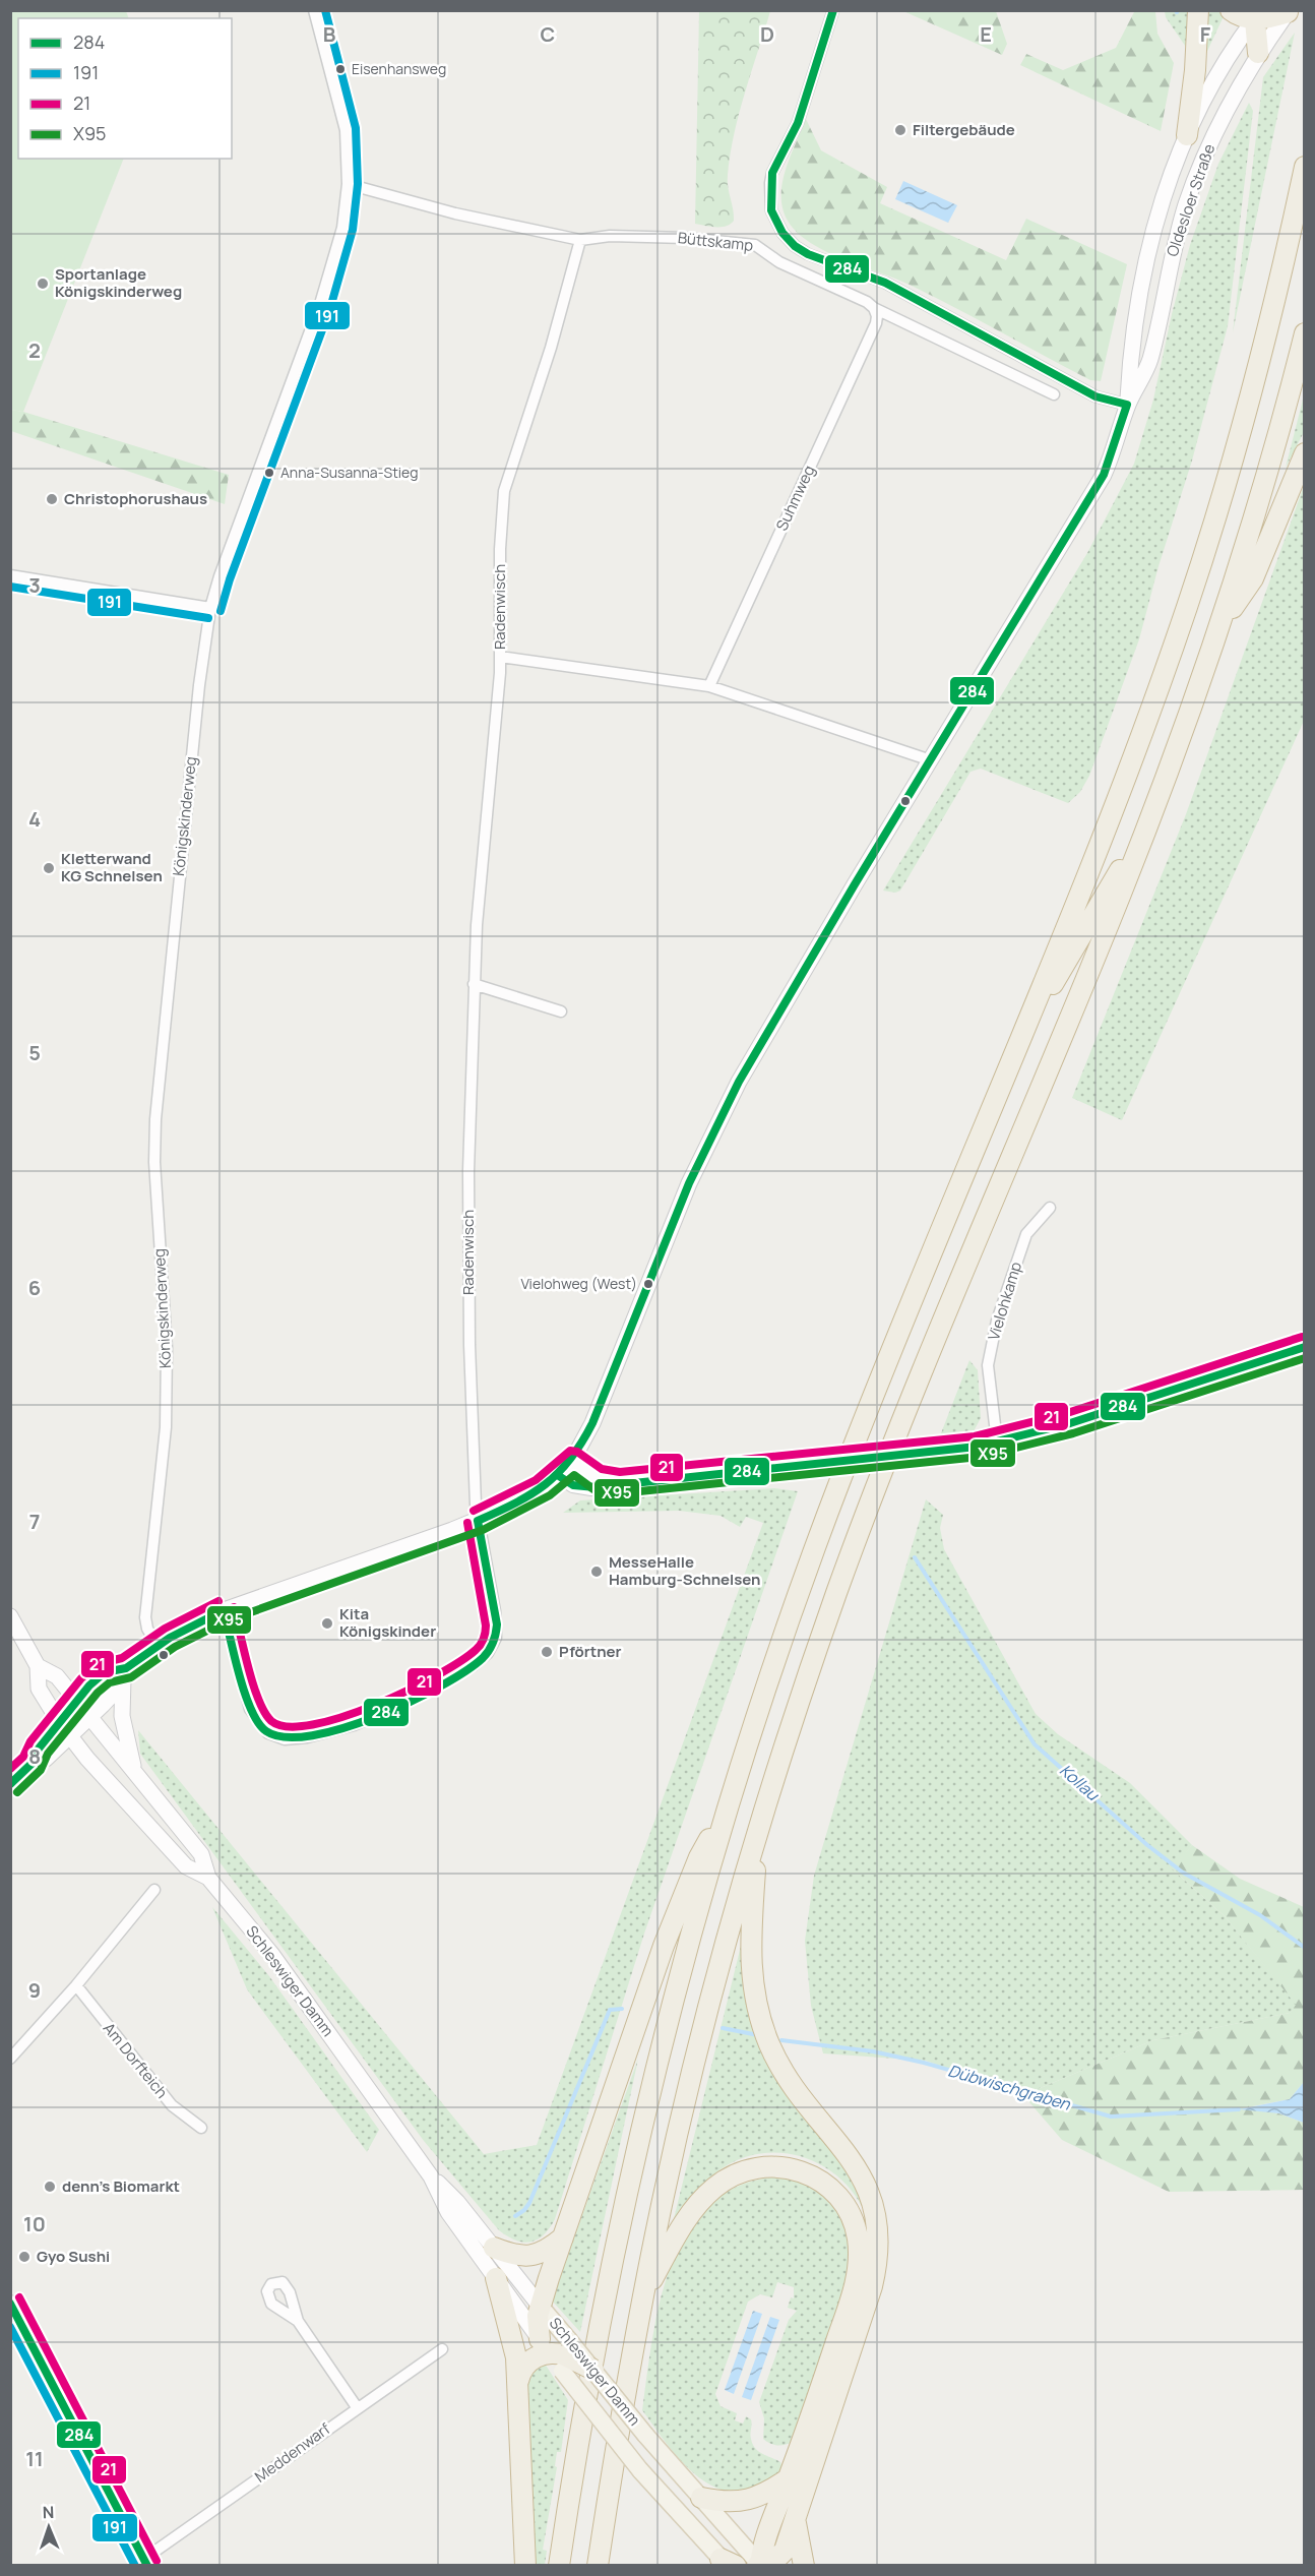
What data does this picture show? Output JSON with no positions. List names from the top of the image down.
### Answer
{
  "streets": {
    "main road": ["Oldesloer Straße", "Schleswiger Damm"],
    "street": [
      "Büttskamp",
      "Suhmweg",
      "Radenwisch",
      "Königskinderweg",
      "Vielohkamp",
      "Am Dorfteich",
      "Meddenwarf"
    ]
  },
  "crossings": [
    ["Oldesloer Straße", "Radenwisch"],
    ["Oldesloer Straße", "Königskinderweg"],
    ["Oldesloer Straße", "Schleswiger Damm"],
    ["Büttskamp", "Suhmweg"],
    ["Büttskamp", "Radenwisch"],
    ["Büttskamp", "Königskinderweg"]
  ],
  "water": ["Kollau", "Dübwischgraben"],
  "places": [
    "Eisenhansweg",
    "Filtergebäude",
    "Sportanlage Königskinderweg",
    "Anna-Susanna-Stieg",
    "Christophorushaus",
    "Kletterwand KG Schnelsen",
    "Vielohweg (West)",
    "MesseHalle Hamburg-Schnelsen",
    "Kita Königskinder",
    "Pförtner",
    "denn's Biomarkt",
    "Gyo Sushi"
  ],
  "lines": [
    "transit line 284",
    "transit line 191",
    "transit line 21",
    "transit line X95"
  ],
  "legend": [
    "284",
    "191",
    "21",
    "X95"
  ],
  "north": "top",
  "grid": {
    "columns": [
      "B",
      "C",
      "D",
      "E",
      "F"
    ],
    "rows": [
      "2",
      "3",
      "4",
      "5",
      "6",
      "7",
      "8",
      "9",
      "10",
      "11"
    ]
  }
}
